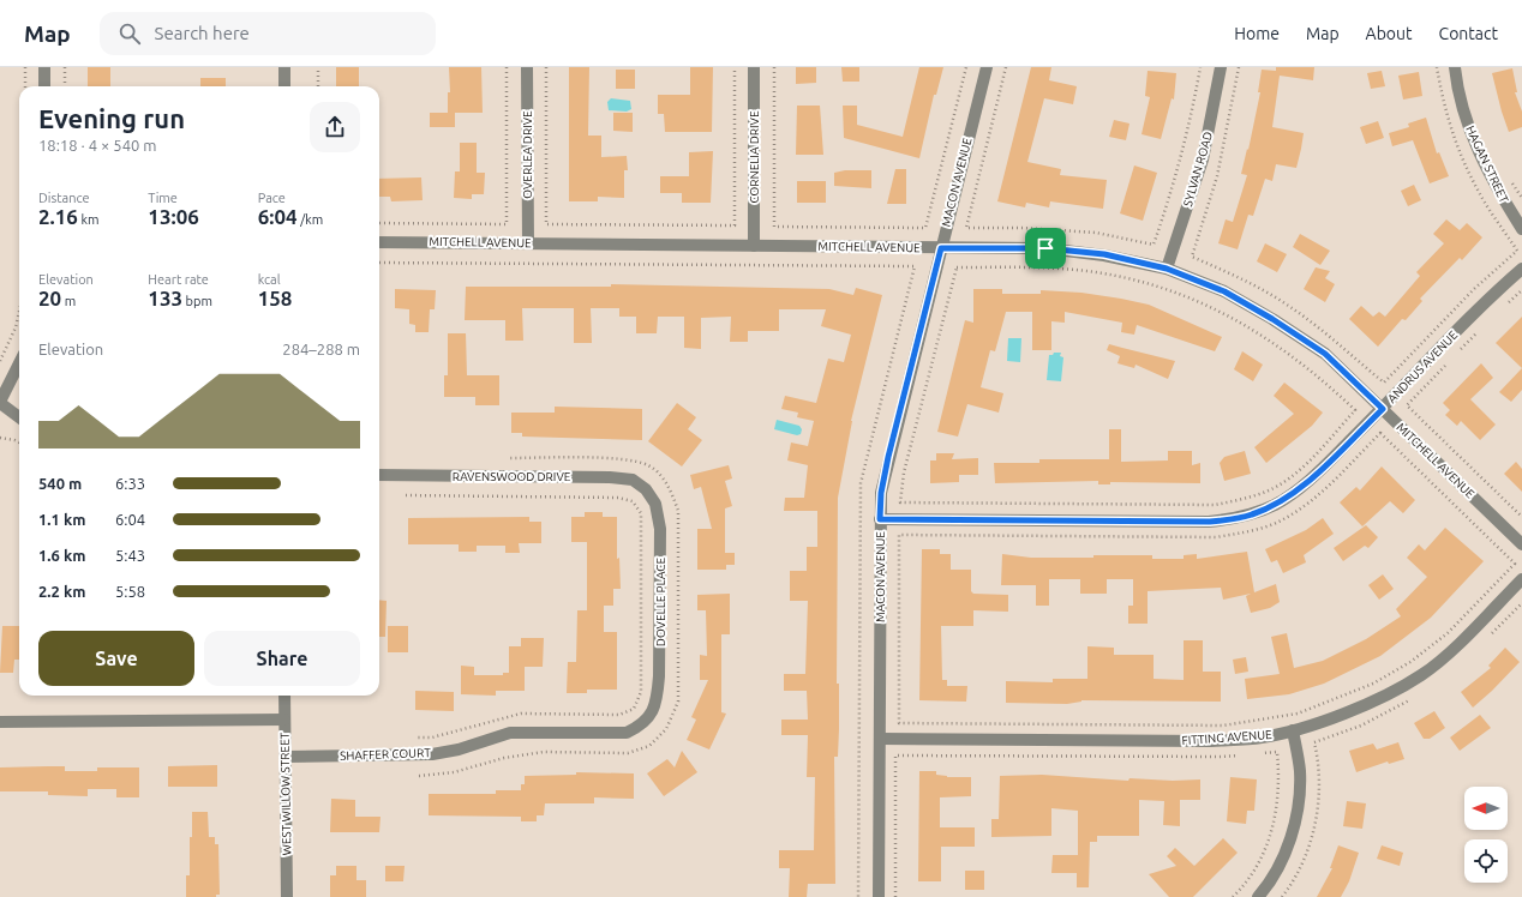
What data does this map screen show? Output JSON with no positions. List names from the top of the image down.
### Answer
{
  "streets": {
    "street": [
      "OVERLEA DRIVE",
      "CORNELIA DRIVE",
      "HAGAN STREET",
      "SYLVAN ROAD",
      "MACON AVENUE",
      "MITCHELL AVENUE",
      "ANDRUS AVENUE",
      "RAVENSWOOD DRIVE",
      "DOVELLE PLACE",
      "FITTING AVENUE",
      "SHAFFER COURT",
      "WEST WILLOW STREET"
    ]
  },
  "crossings": [
    ["OVERLEA DRIVE", "MITCHELL AVENUE"],
    ["CORNELIA DRIVE", "MITCHELL AVENUE"],
    ["SYLVAN ROAD", "MITCHELL AVENUE"],
    ["MACON AVENUE", "MITCHELL AVENUE"],
    ["MACON AVENUE", "ANDRUS AVENUE"],
    ["MACON AVENUE", "FITTING AVENUE"],
    ["MITCHELL AVENUE", "ANDRUS AVENUE"],
    ["RAVENSWOOD DRIVE", "DOVELLE PLACE"],
    ["DOVELLE PLACE", "SHAFFER COURT"],
    ["SHAFFER COURT", "WEST WILLOW STREET"]
  ],
  "north": "left",
  "page": {
    "header": "Map",
    "search": "Search here",
    "nav": [
      "Home",
      "Map",
      "About",
      "Contact"
    ],
    "heading": ["Evening run", "18:18 · 4 × 540 m"],
    "stats": [
      ["Distance", "2.16 km"],
      ["Time", "13:06"],
      ["Pace", "6:04 /km"],
      ["Elevation", "20 m"],
      ["Heart rate", "133 bpm"],
      ["kcal", "158"]
    ],
    "chart": ["Elevation", "284–288 m"],
    "list": [
      {
        "name": "540 m",
        "note": "6:33"
      },
      {
        "name": "1.1 km",
        "note": "6:04"
      },
      {
        "name": "1.6 km",
        "note": "5:43"
      },
      {
        "name": "2.2 km",
        "note": "5:58"
      }
    ],
    "buttons": ["Save", "Share"]
  }
}
